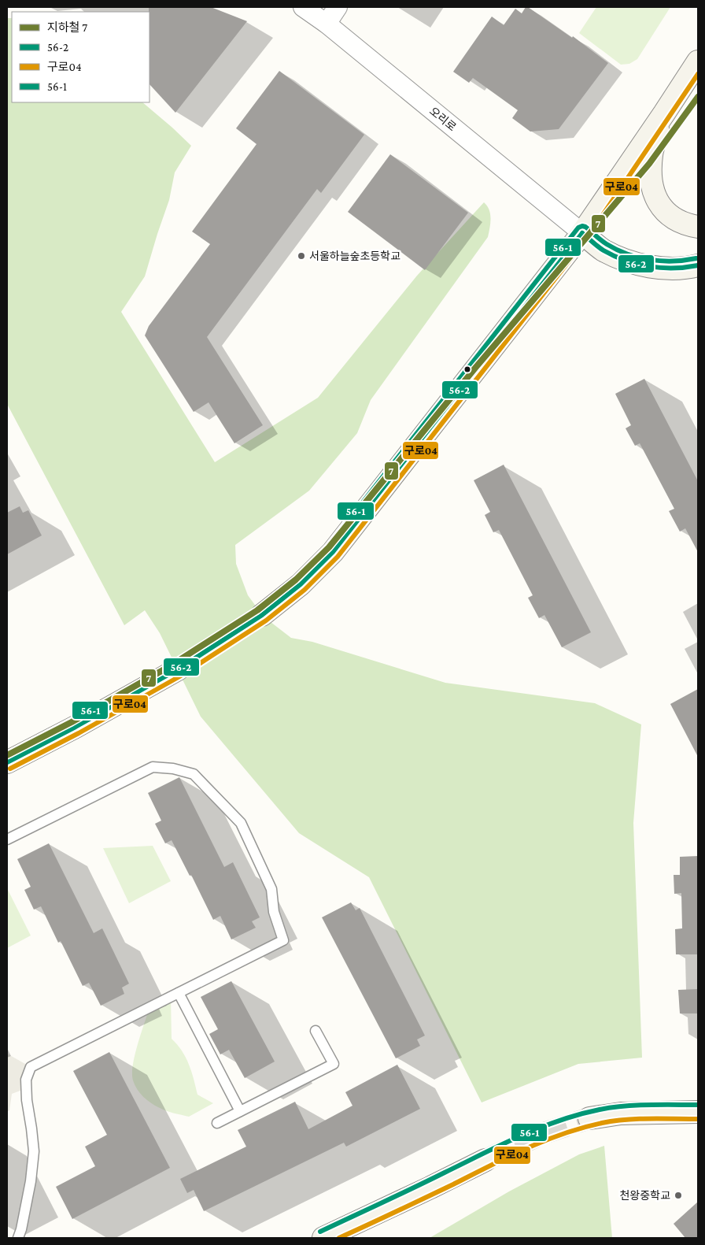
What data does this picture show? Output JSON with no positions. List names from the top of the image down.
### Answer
{
  "streets": {
    "street": ["오리로"]
  },
  "places": ["서울하늘숲초등학교", "천왕중학교"],
  "lines": [
    "transit line 구로04",
    "metro line 7",
    "transit line 56-1",
    "transit line 56-2"
  ],
  "legend": [
    "지하철 7",
    "56-2",
    "구로04",
    "56-1"
  ]
}
